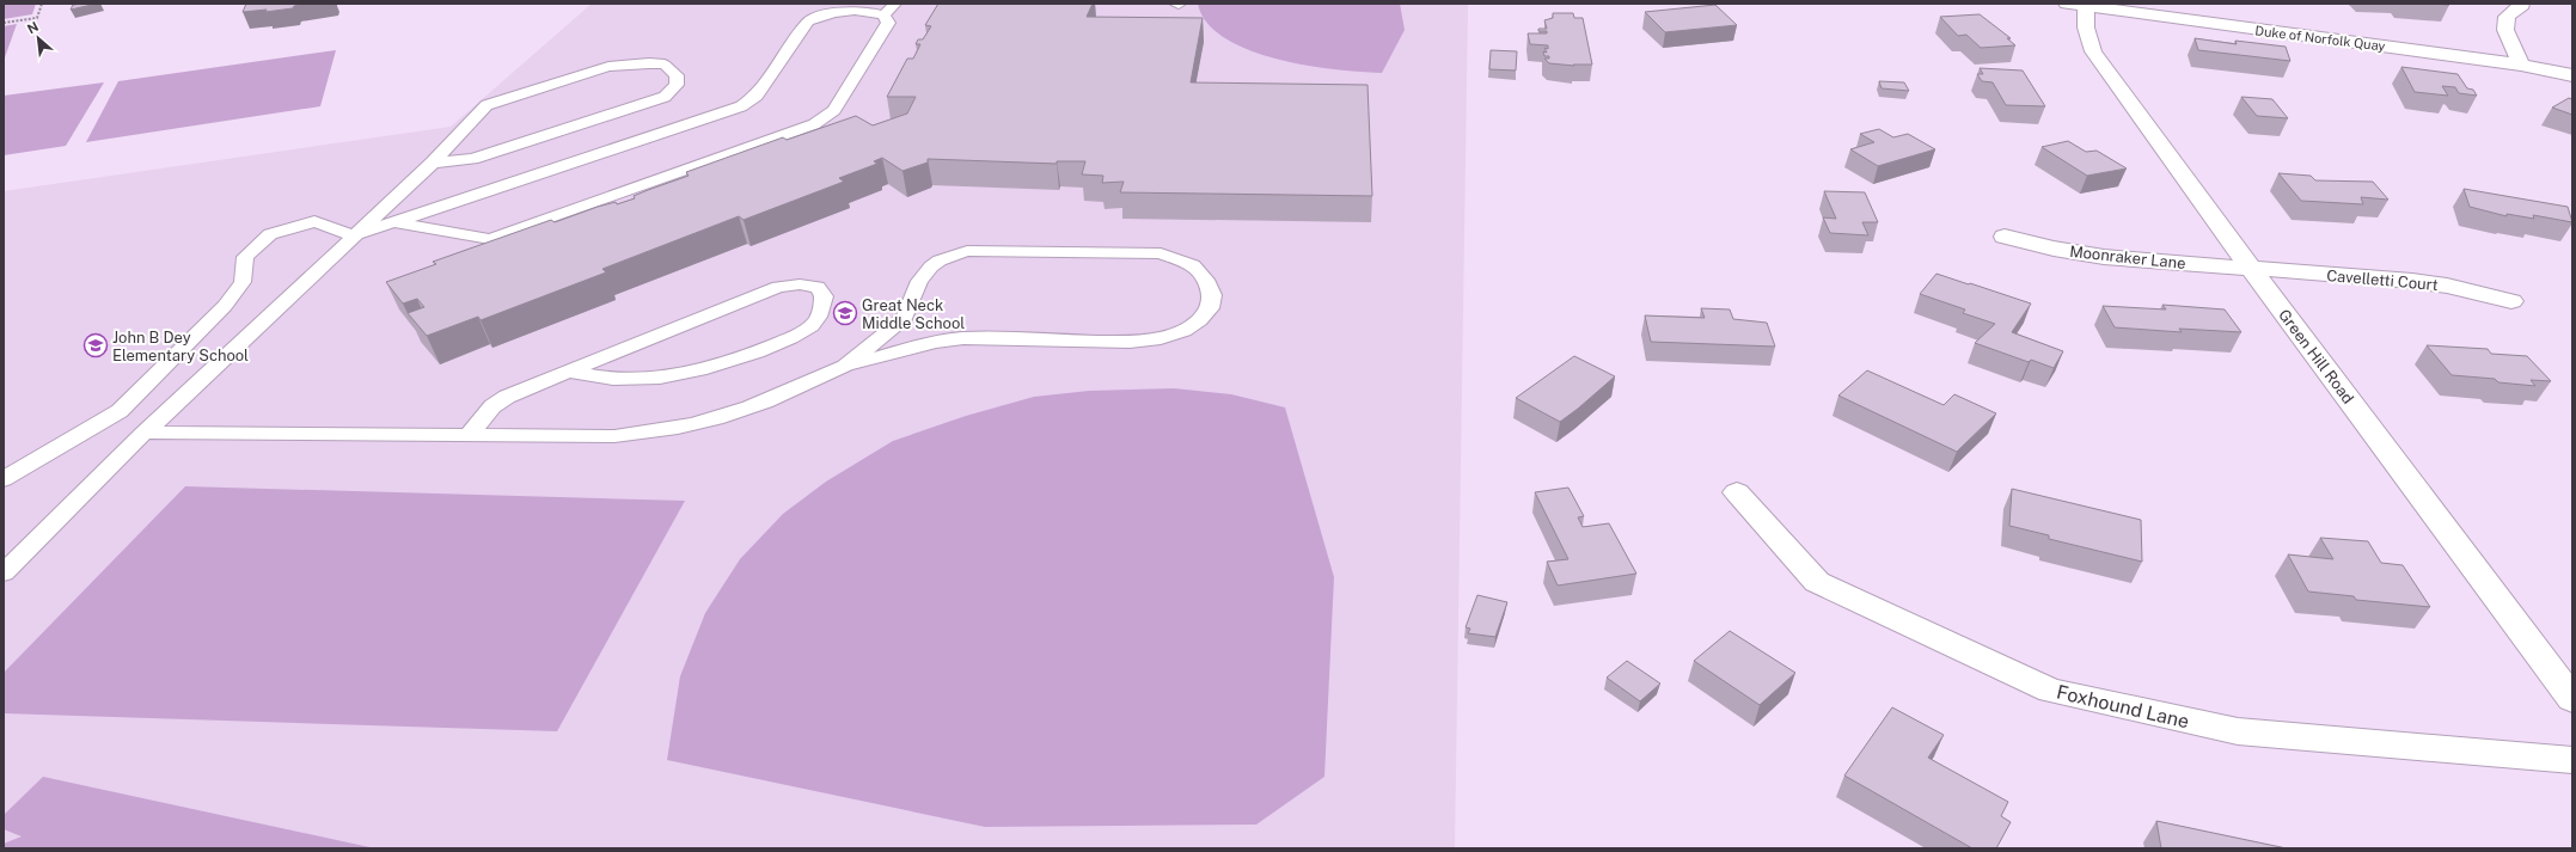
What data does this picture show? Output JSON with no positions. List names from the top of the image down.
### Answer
{
  "streets": {
    "street": [
      "Duke of Norfolk Quay",
      "Moonraker Lane",
      "Cavelletti Court",
      "Green Hill Road",
      "Foxhound Lane"
    ]
  },
  "crossings": [
    ["Duke of Norfolk Quay", "Green Hill Road"],
    ["Moonraker Lane", "Cavelletti Court"],
    ["Moonraker Lane", "Green Hill Road"],
    ["Cavelletti Court", "Green Hill Road"]
  ],
  "places": {
    "school or university": ["Great Neck Middle School", "John B Dey Elementary School"]
  },
  "north": "top left"
}
